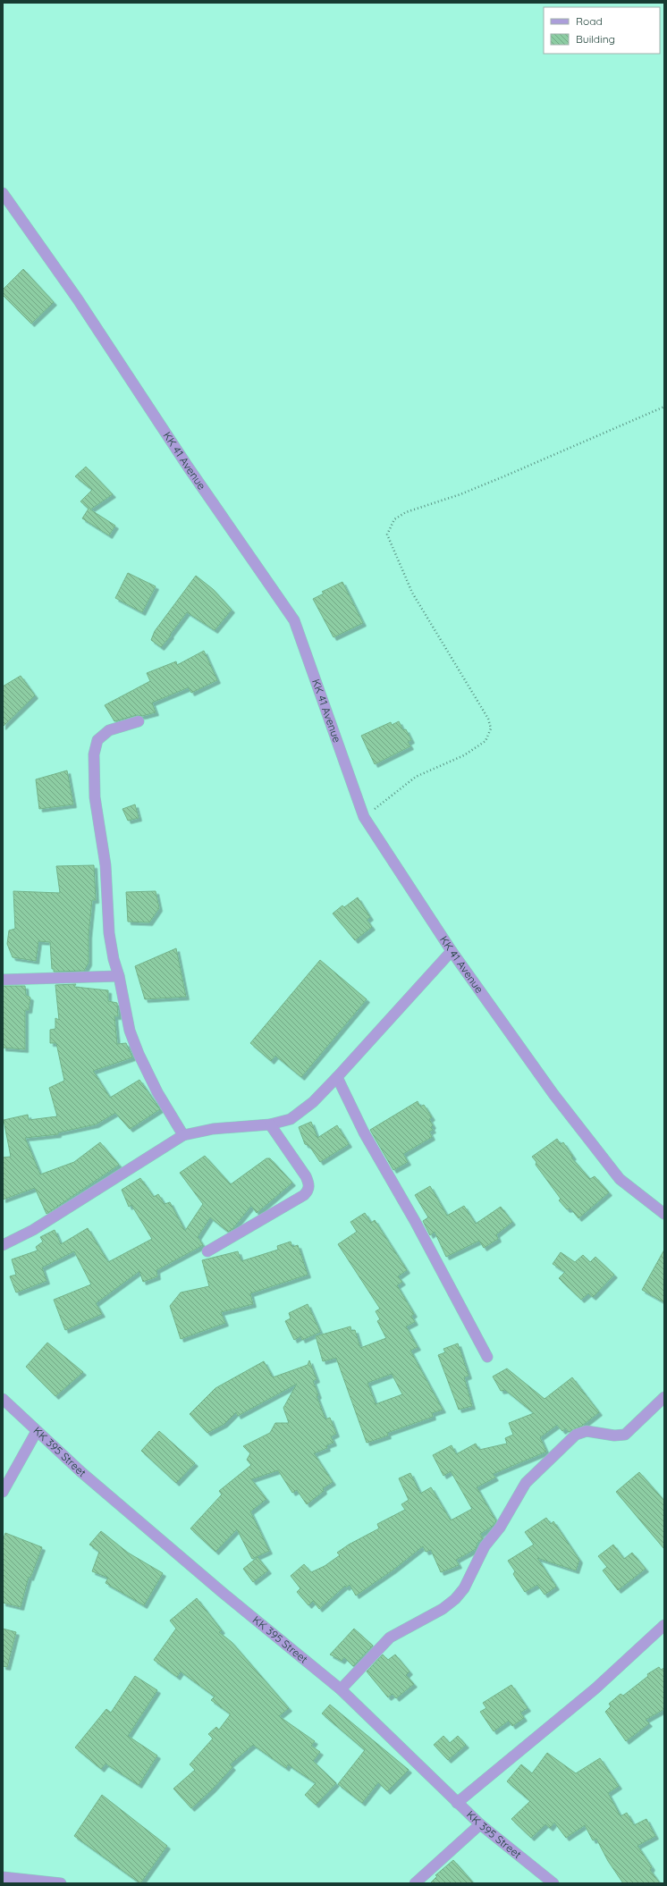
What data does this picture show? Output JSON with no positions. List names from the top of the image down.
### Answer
{
  "streets": {
    "street": ["KK 41 Avenue", "KK 395 Street"]
  },
  "legend": ["Road", "Building"]
}
